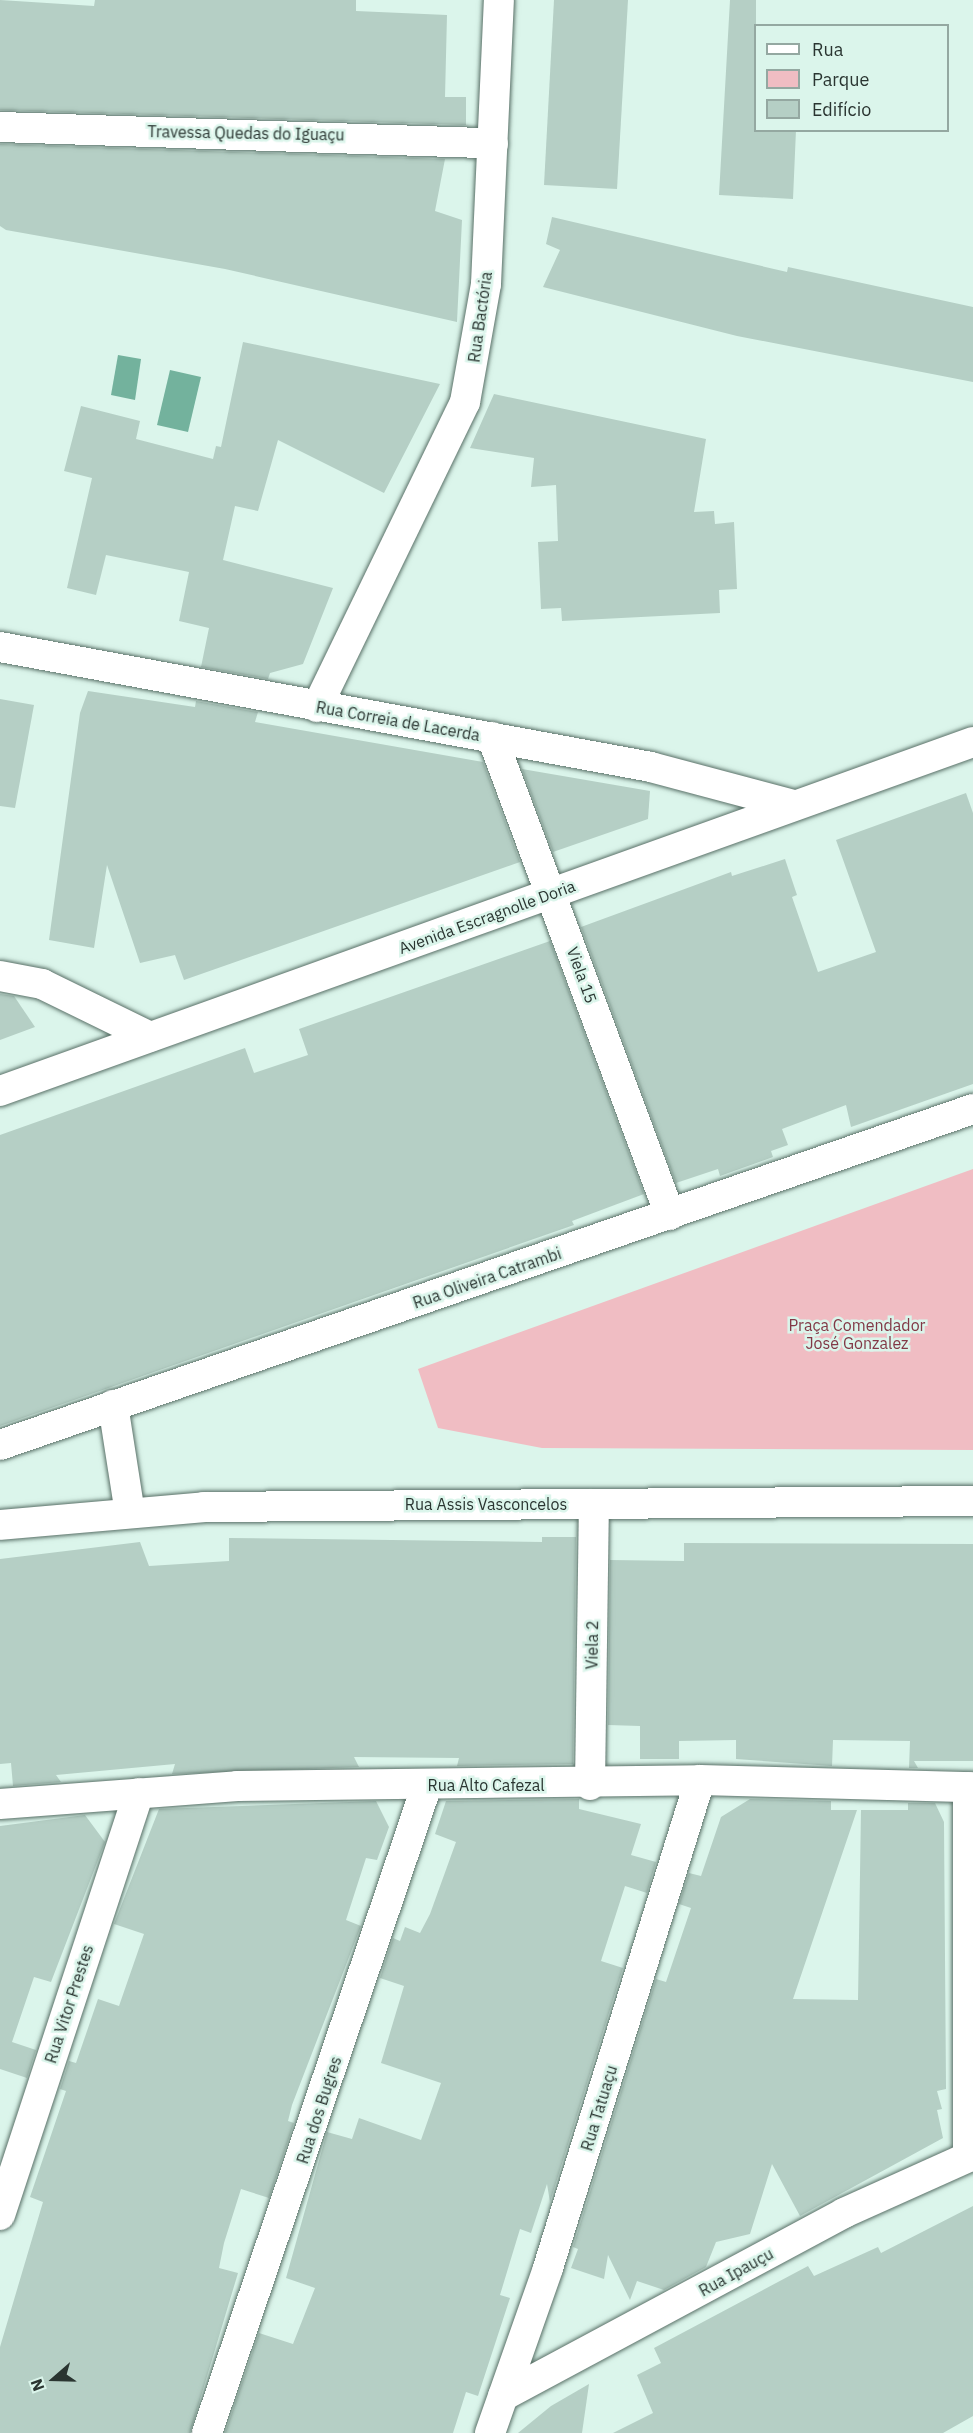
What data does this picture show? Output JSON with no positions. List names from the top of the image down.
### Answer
{
  "streets": {
    "street": [
      "Travessa Quedas do Iguaçu",
      "Rua Bactória",
      "Rua Correia de Lacerda",
      "Avenida Escragnolle Doria",
      "Viela 15",
      "Rua Oliveira Catrambi",
      "Rua Assis Vasconcelos",
      "Viela 2",
      "Rua Alto Cafezal",
      "Rua Vitor Prestes",
      "Rua Tatuaçu",
      "Rua dos Bugres",
      "Rua Ipauçu"
    ]
  },
  "crossings": [
    ["Travessa Quedas do Iguaçu", "Rua Bactória"],
    ["Rua Bactória", "Rua Correia de Lacerda"],
    ["Rua Correia de Lacerda", "Avenida Escragnolle Doria"],
    ["Rua Correia de Lacerda", "Viela 15"],
    ["Avenida Escragnolle Doria", "Viela 15"],
    ["Viela 15", "Rua Oliveira Catrambi"],
    ["Rua Assis Vasconcelos", "Viela 2"],
    ["Viela 2", "Rua Alto Cafezal"],
    ["Rua Alto Cafezal", "Rua Vitor Prestes"],
    ["Rua Alto Cafezal", "Rua Tatuaçu"],
    ["Rua Alto Cafezal", "Rua dos Bugres"],
    ["Rua Tatuaçu", "Rua Ipauçu"]
  ],
  "parks": ["Praça Comendador José Gonzalez"],
  "legend": ["Rua", "Parque", "Edifício"],
  "north": "left"
}
